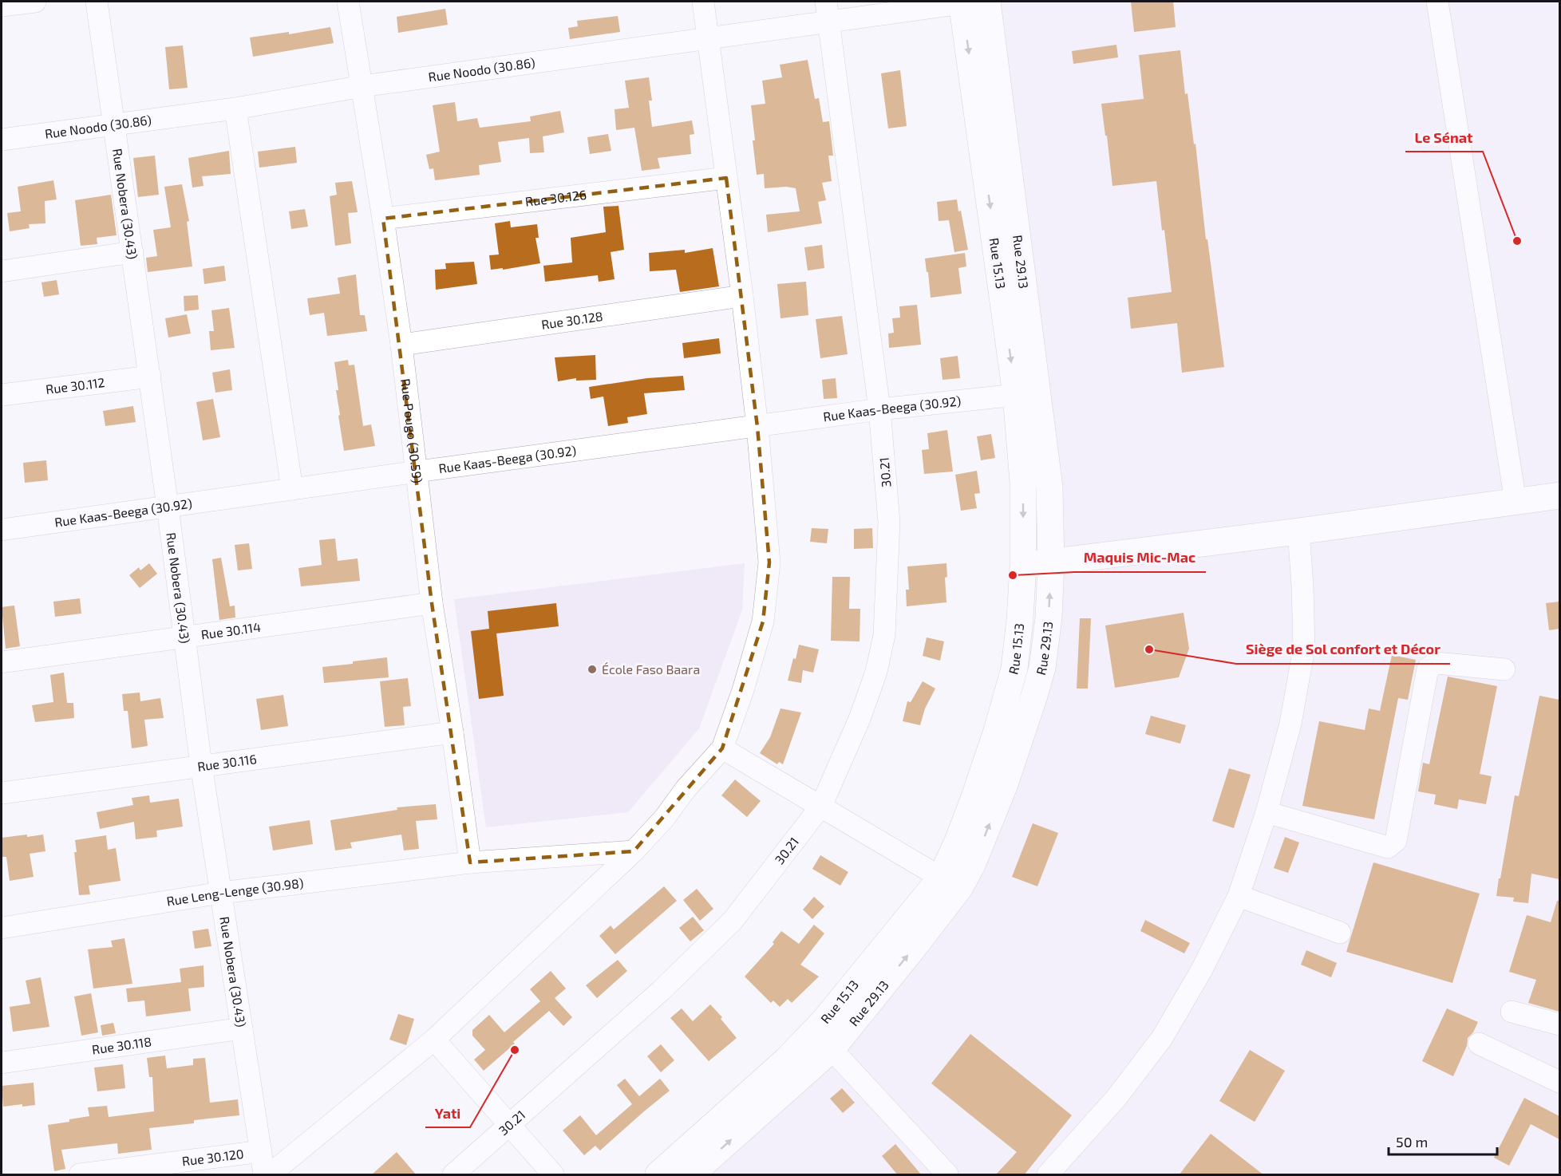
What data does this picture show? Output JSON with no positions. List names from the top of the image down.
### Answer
{
  "streets": {
    "main road": ["Rue 29.13", "Rue 15.13"],
    "street": [
      "Rue Noodo (30.86)",
      "Rue 30.126",
      "Rue Nobera (30.43)",
      "Rue 30.128",
      "Rue 30.112",
      "Rue Kaas-Beega (30.92)",
      "Rue Pougo (30.59)",
      "30.21",
      "Rue 30.114",
      "Rue 30.116",
      "Rue Leng-Lenge (30.98)",
      "Rue 30.118",
      "Rue 30.120"
    ]
  },
  "crossings": [
    ["Rue Noodo (30.86)", "Rue Nobera (30.43)"],
    ["Rue Noodo (30.86)", "Rue 29.13"],
    ["Rue Noodo (30.86)", "Rue 15.13"],
    ["Rue Noodo (30.86)", "Rue Pougo (30.59)"],
    ["Rue Noodo (30.86)", "30.21"],
    ["Rue 30.126", "Rue Pougo (30.59)"],
    ["Rue Nobera (30.43)", "Rue 30.112"],
    ["Rue Nobera (30.43)", "Rue Kaas-Beega (30.92)"],
    ["Rue Nobera (30.43)", "Rue 30.114"],
    ["Rue Nobera (30.43)", "Rue 30.116"],
    ["Rue Nobera (30.43)", "Rue Leng-Lenge (30.98)"],
    ["Rue Nobera (30.43)", "Rue 30.118"],
    ["Rue Nobera (30.43)", "Rue 30.120"],
    ["Rue 29.13", "Rue 15.13"],
    ["Rue 15.13", "Rue Kaas-Beega (30.92)"],
    ["Rue 30.128", "Rue Pougo (30.59)"],
    ["Rue Kaas-Beega (30.92)", "Rue Pougo (30.59)"],
    ["Rue Kaas-Beega (30.92)", "30.21"],
    ["Rue Pougo (30.59)", "Rue 30.114"],
    ["Rue Pougo (30.59)", "Rue 30.116"],
    ["Rue Pougo (30.59)", "Rue Leng-Lenge (30.98)"]
  ],
  "one_way": ["Rue 29.13", "Rue 15.13"],
  "places": [
    "Le Sénat",
    "Maquis Mic-Mac",
    "Siège de Sol confort et Décor",
    "École Faso Baara",
    "Yati"
  ],
  "scale_bar": "50 m"
}
